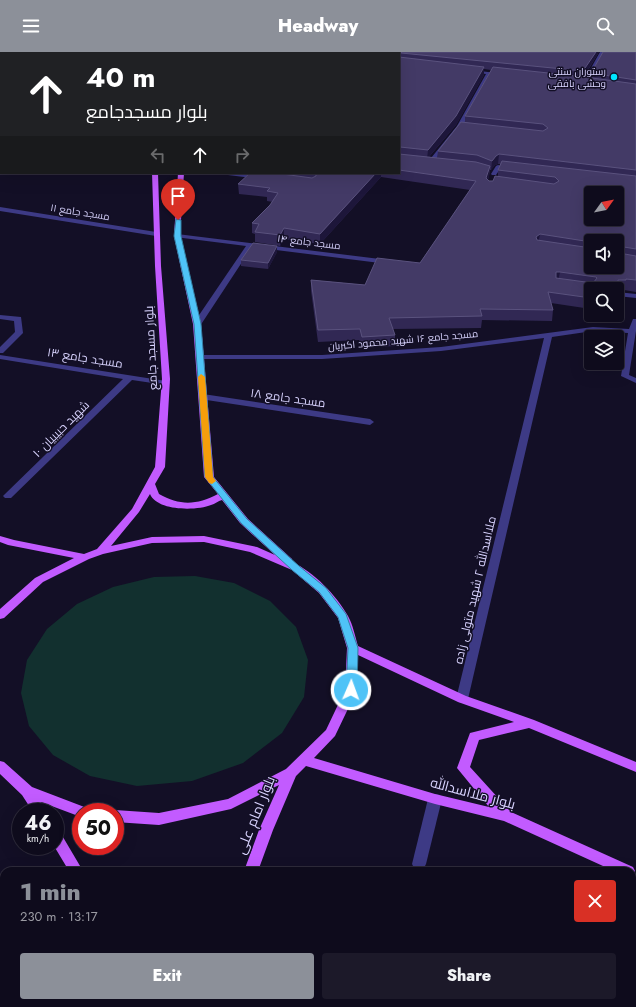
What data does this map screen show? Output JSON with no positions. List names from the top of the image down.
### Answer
{
  "streets": {
    "main road": ["بلوار مسجد جامع", "بلوار ملااسدالله", "بلوار امام علی"],
    "street": [
      "مسجد جامع ۱۱",
      "مسجد جامع ۱۴",
      "مسجد جامع ۱۶ شهید محمود اکبریان",
      "مسجد جامع ۱۳",
      "مسجد جامع ۱۸",
      "شهید حبیبیان ۱۰",
      "ملااسدالله ۲ شهید متولی زاده"
    ]
  },
  "crossings": [
    ["مسجد جامع ۱۱", "بلوار مسجد جامع"],
    ["مسجد جامع ۱۶ شهید محمود اکبریان", "ملااسدالله ۲ شهید متولی زاده"],
    ["بلوار مسجد جامع", "مسجد جامع ۱۳"],
    ["مسجد جامع ۱۳", "شهید حبیبیان ۱۰"]
  ],
  "places": ["رستوران سنتی وحشی بافقی"],
  "north": "top right",
  "page": {
    "header": "Headway",
    "turn": ["40 m", "بلوار مسجدجامع"],
    "speed": "46 km/h",
    "limit": "50",
    "heading": ["1 min", "230 m · 13:17"],
    "buttons": ["Exit", "Share"]
  }
}
